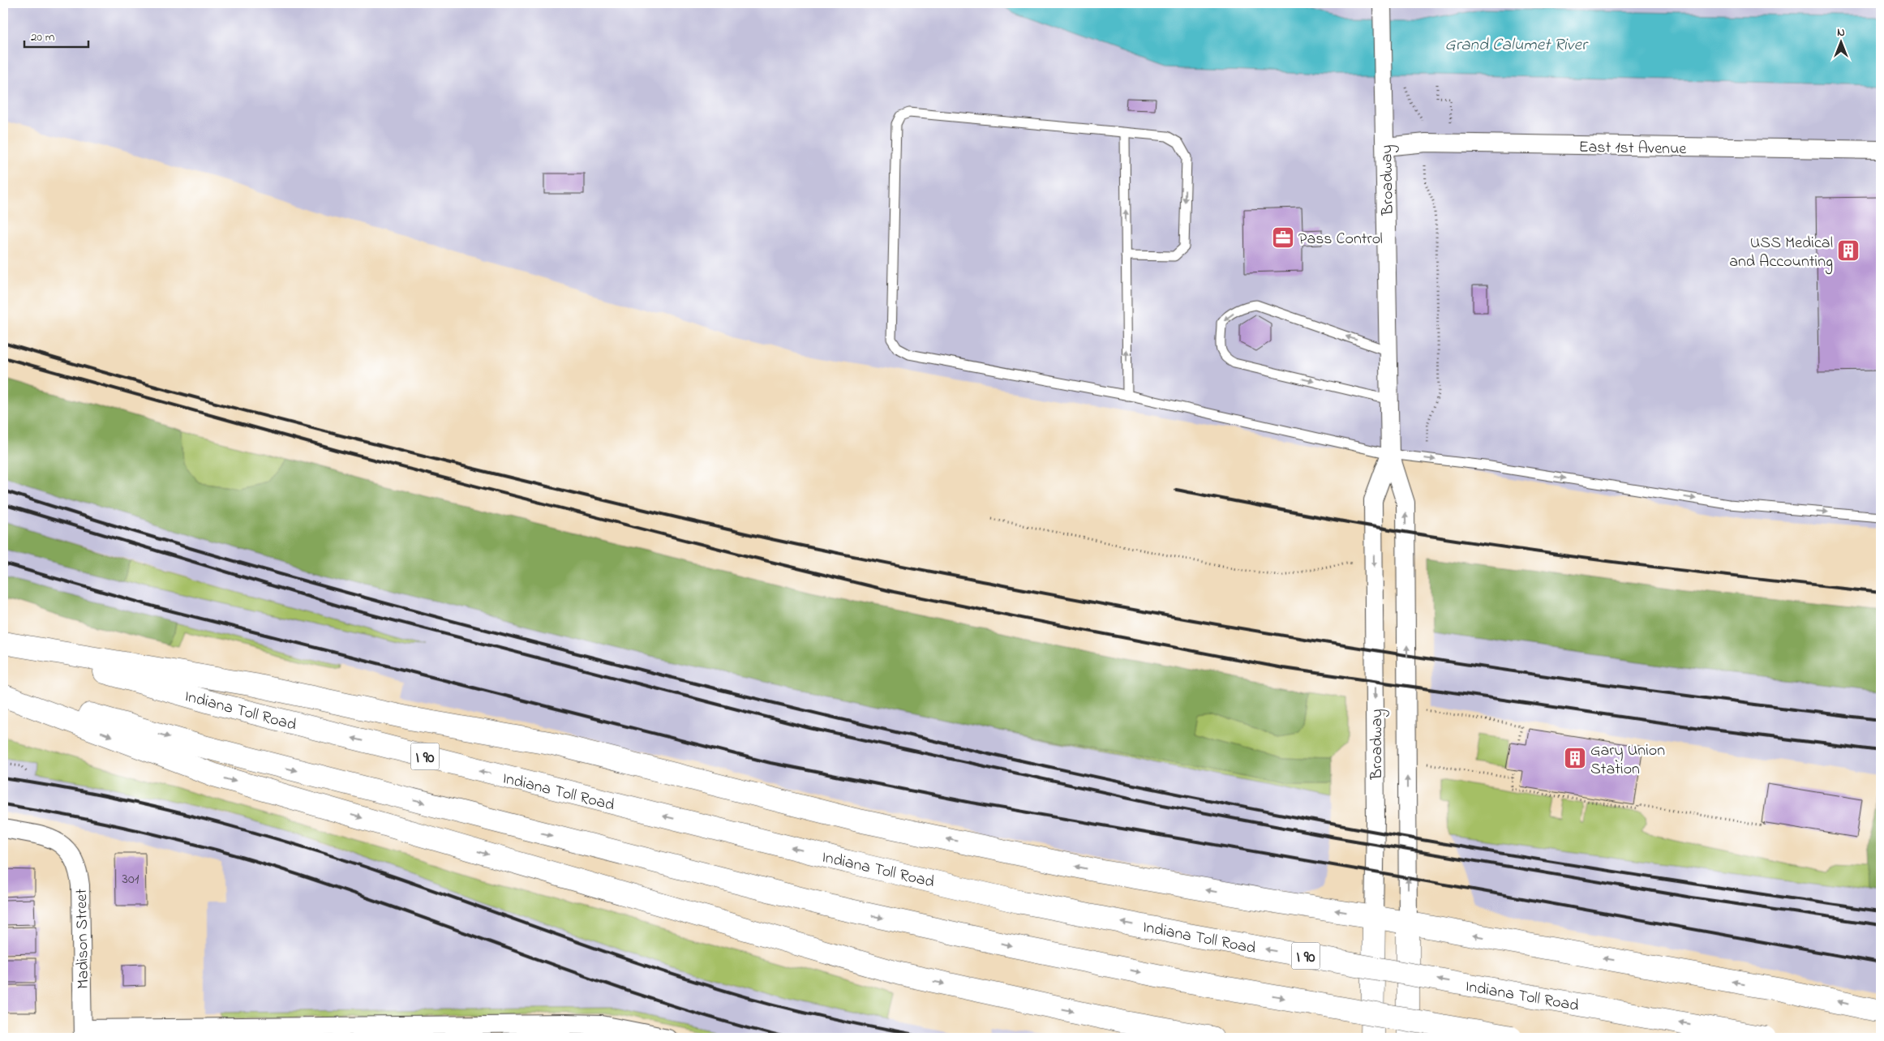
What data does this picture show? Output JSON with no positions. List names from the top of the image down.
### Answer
{
  "streets": {
    "main road": ["Broadway", "Indiana Toll Road", "I 90"],
    "street": ["East 1st Avenue", "Madison Street"]
  },
  "crossings": [
    ["East 1st Avenue", "Broadway"]
  ],
  "water": ["Grand Calumet River"],
  "places": {
    "office": ["Pass Control"],
    "building": ["USS Medical and Accounting", "Gary Union Station"]
  },
  "house_numbers": ["301"],
  "scale_bar": "20 m",
  "north": "top"
}
